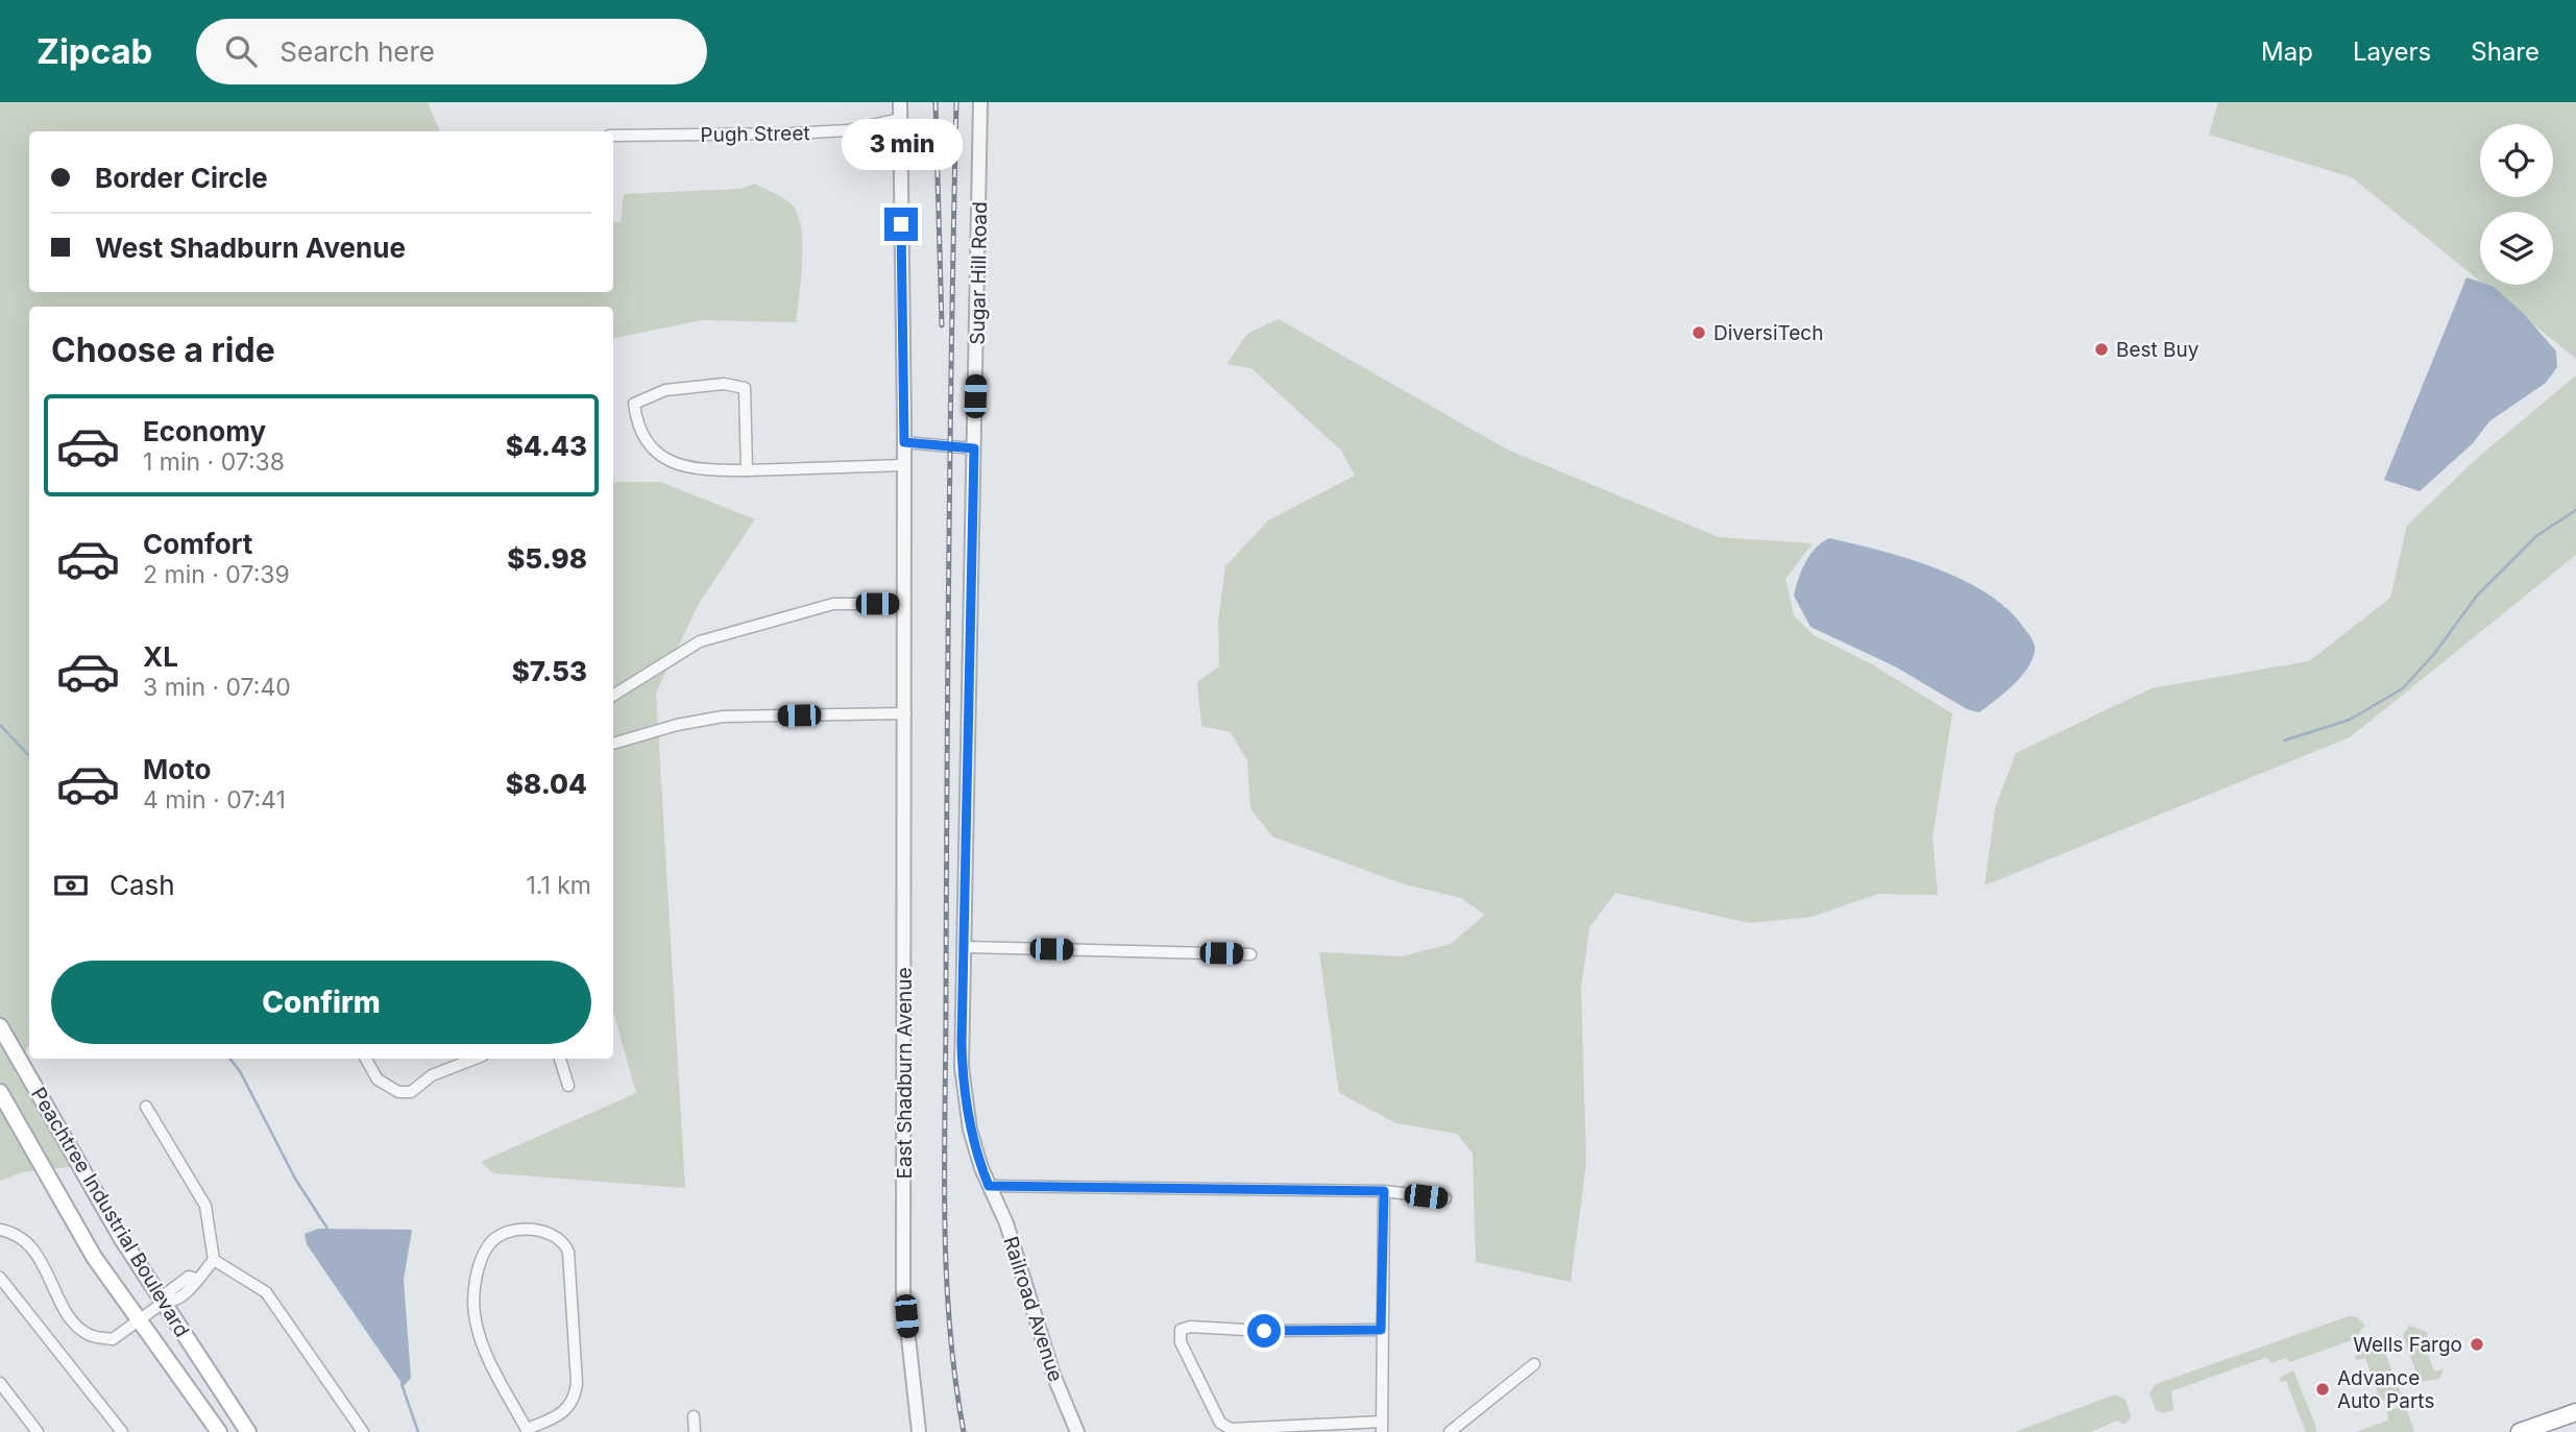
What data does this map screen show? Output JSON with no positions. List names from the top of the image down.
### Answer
{
  "streets": {
    "main road": ["Peachtree Industrial Boulevard"],
    "street": [
      "Pugh Street",
      "Sugar Hill Road",
      "East Shadburn Avenue",
      "Railroad Avenue"
    ]
  },
  "crossings": [
    ["Pugh Street", "East Shadburn Avenue"],
    ["Sugar Hill Road", "Railroad Avenue"]
  ],
  "places": [
    "DiversiTech",
    "Best Buy",
    "Wells Fargo",
    "Advance Auto Parts"
  ],
  "page": {
    "header": "Zipcab",
    "search": "Search here",
    "nav": ["Map", "Layers", "Share"],
    "bubble": "3 min",
    "banner": ["Border Circle", "West Shadburn Avenue"],
    "heading": "Choose a ride",
    "list": [
      {
        "name": "Economy",
        "note": "1 min · 07:38",
        "value": "$4.43"
      },
      {
        "name": "Comfort",
        "note": "2 min · 07:39",
        "value": "$5.98"
      },
      {
        "name": "XL",
        "note": "3 min · 07:40",
        "value": "$7.53"
      },
      {
        "name": "Moto",
        "note": "4 min · 07:41",
        "value": "$8.04"
      }
    ],
    "pay": ["Cash", "1.1 km"],
    "buttons": "Confirm"
  }
}
